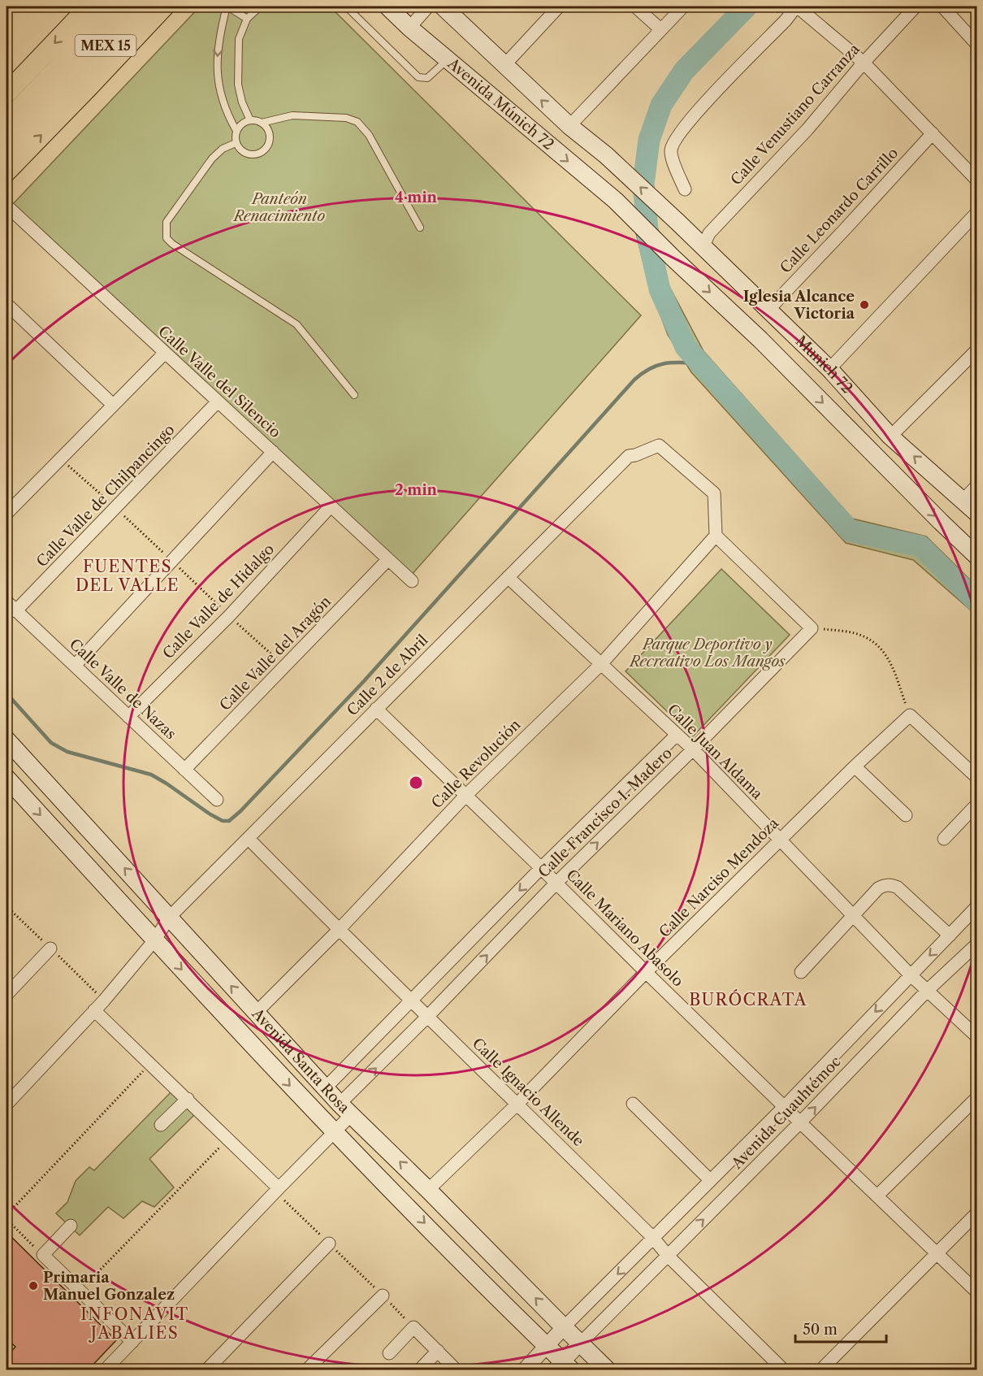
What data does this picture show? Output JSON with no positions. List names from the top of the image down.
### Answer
{
  "streets": {
    "highway": ["MEX 15"],
    "main road": ["Avenida Múnich 72", "Munich 72", "Avenida Santa Rosa"],
    "street": [
      "Calle Venustiano Carranza",
      "Calle Leonardo Carrillo",
      "Calle Valle del Silencio",
      "Calle Valle de Chilpancingo",
      "Calle Valle de Hidalgo",
      "Calle Valle del Aragón",
      "Calle 2 de Abril",
      "Calle Valle de Nazas",
      "Calle Juan Aldama",
      "Calle Revolución",
      "Calle Francisco I. Madero",
      "Calle Narciso Mendoza",
      "Calle Mariano Abasolo",
      "Calle Ignacio Allende",
      "Avenida Cuauhtémoc"
    ]
  },
  "crossings": [
    ["Avenida Múnich 72", "Munich 72"],
    ["Calle Venustiano Carranza", "Munich 72"],
    ["Calle Leonardo Carrillo", "Munich 72"],
    ["Calle Valle del Silencio", "Calle Valle de Chilpancingo"],
    ["Calle Valle del Silencio", "Calle Valle de Hidalgo"],
    ["Calle Valle del Silencio", "Calle Valle del Aragón"],
    ["Calle Valle de Chilpancingo", "Calle Valle de Nazas"],
    ["Calle Valle de Hidalgo", "Calle Valle de Nazas"],
    ["Calle Valle del Aragón", "Calle Valle de Nazas"],
    ["Calle 2 de Abril", "Calle Juan Aldama"],
    ["Calle 2 de Abril", "Calle Revolución"],
    ["Calle 2 de Abril", "Calle Mariano Abasolo"],
    ["Calle 2 de Abril", "Avenida Santa Rosa"],
    ["Calle 2 de Abril", "Calle Ignacio Allende"],
    ["Calle Juan Aldama", "Calle Revolución"],
    ["Calle Juan Aldama", "Calle Francisco I. Madero"],
    ["Calle Juan Aldama", "Calle Narciso Mendoza"],
    ["Calle Juan Aldama", "Avenida Cuauhtémoc"],
    ["Calle Revolución", "Calle Mariano Abasolo"],
    ["Calle Revolución", "Avenida Santa Rosa"],
    ["Calle Revolución", "Calle Ignacio Allende"],
    ["Calle Francisco I. Madero", "Calle Mariano Abasolo"],
    ["Calle Francisco I. Madero", "Avenida Santa Rosa"],
    ["Calle Francisco I. Madero", "Calle Ignacio Allende"],
    ["Calle Narciso Mendoza", "Calle Mariano Abasolo"],
    ["Calle Narciso Mendoza", "Avenida Santa Rosa"],
    ["Calle Narciso Mendoza", "Calle Ignacio Allende"],
    ["Calle Mariano Abasolo", "Avenida Cuauhtémoc"],
    ["Avenida Santa Rosa", "Avenida Cuauhtémoc"],
    ["Calle Ignacio Allende", "Avenida Cuauhtémoc"]
  ],
  "districts": ["FUENTES DEL VALLE", "BURÓCRATA", "INFONAVIT JABALIES"],
  "parks": ["Panteón Renacimiento", "Parque Deportivo y Recreativo Los Mangos"],
  "places": ["Iglesia Alcance Victoria", "Primaria Manuel Gonzalez"],
  "scale_bar": "50 m",
  "rings": ["4 min", "2 min"]
}
